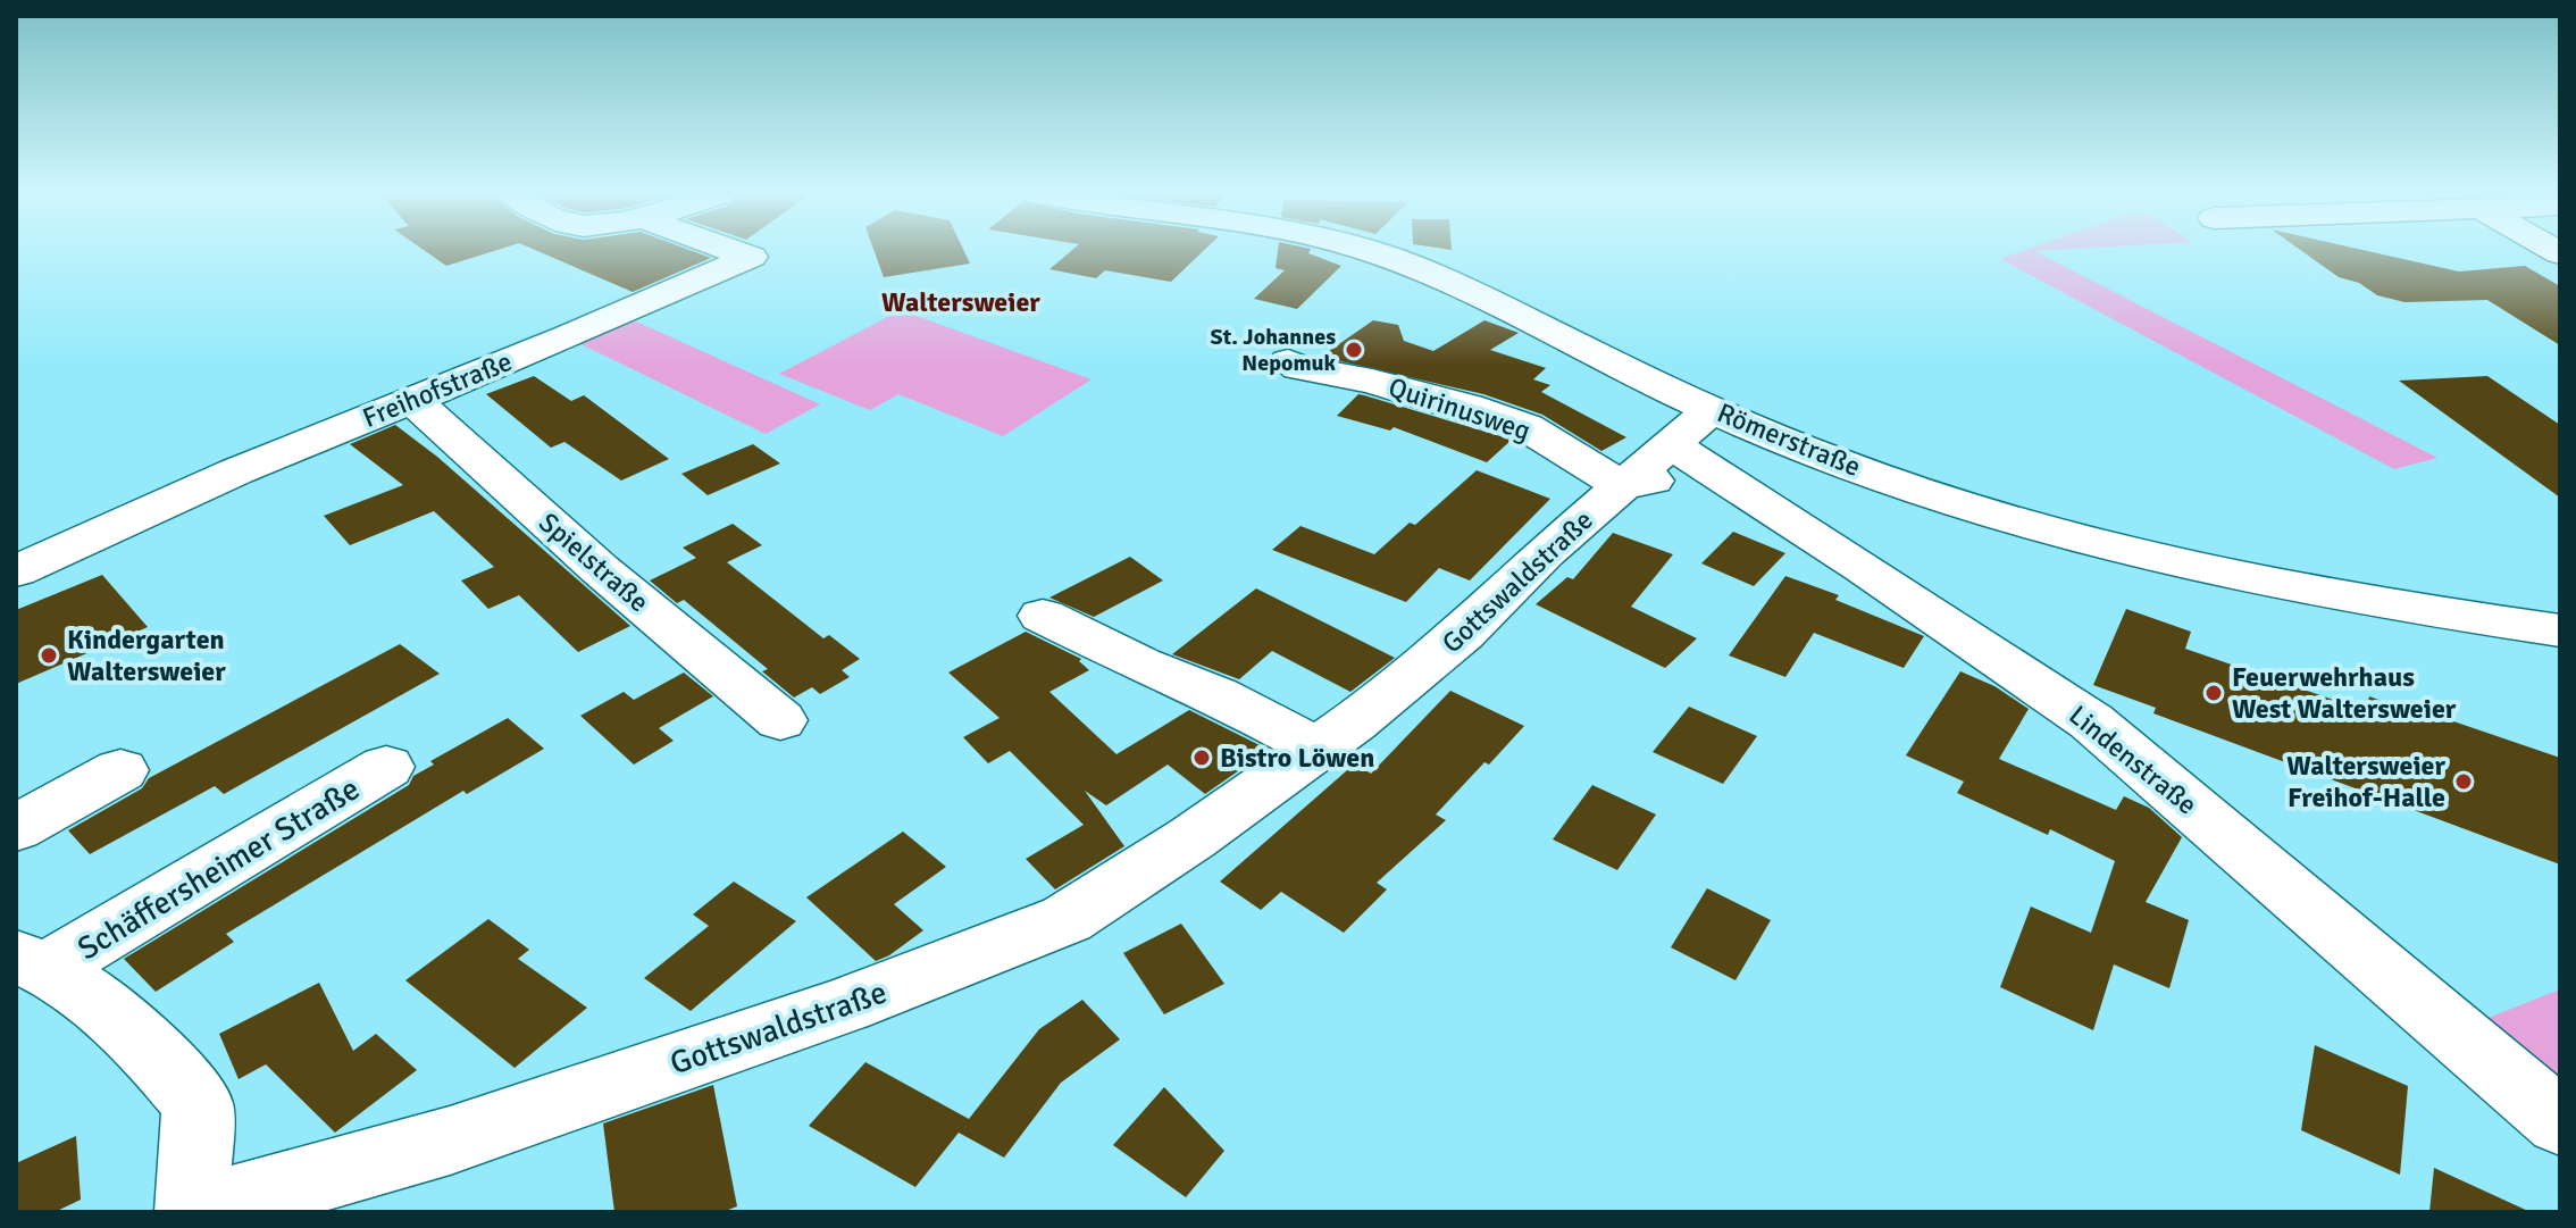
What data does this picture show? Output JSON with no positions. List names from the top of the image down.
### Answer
{
  "streets": {
    "street": [
      "Freihofstraße",
      "Quirinusweg",
      "Römerstraße",
      "Spielstraße",
      "Gottswaldstraße",
      "Lindenstraße",
      "Schäffersheimer Straße"
    ]
  },
  "crossings": [
    ["Freihofstraße", "Spielstraße"],
    ["Quirinusweg", "Gottswaldstraße"],
    ["Römerstraße", "Gottswaldstraße"],
    ["Römerstraße", "Lindenstraße"],
    ["Gottswaldstraße", "Lindenstraße"],
    ["Gottswaldstraße", "Schäffersheimer Straße"]
  ],
  "districts": ["Waltersweier"],
  "places": [
    "St. Johannes Nepomuk",
    "Kindergarten Waltersweier",
    "Feuerwehrhaus West Waltersweier",
    "Bistro Löwen",
    "Waltersweier Freihof-Halle"
  ]
}
